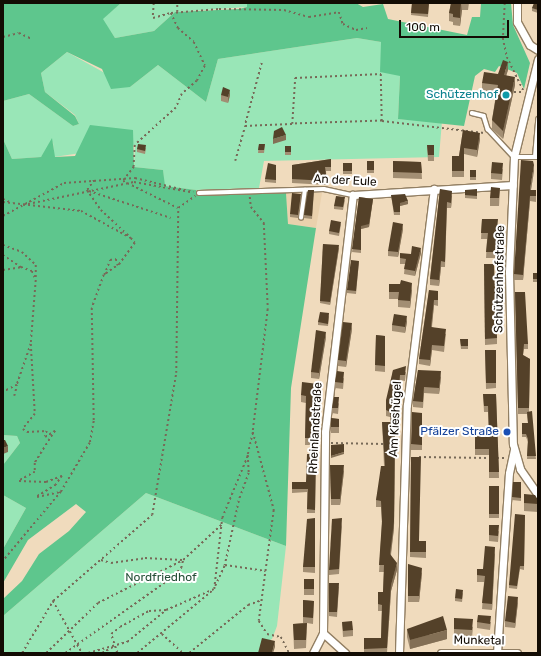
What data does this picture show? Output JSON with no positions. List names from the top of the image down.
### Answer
{
  "streets": {
    "street": [
      "An der Eule",
      "Schützenhofstraße",
      "Am Kieshügel",
      "Rheinlandstraße",
      "Munketal"
    ]
  },
  "crossings": [
    ["An der Eule", "Schützenhofstraße"],
    ["An der Eule", "Am Kieshügel"],
    ["An der Eule", "Rheinlandstraße"]
  ],
  "parks": ["Nordfriedhof"],
  "places": ["Schützenhof", "Pfälzer Straße"],
  "scale_bar": "100 m"
}
